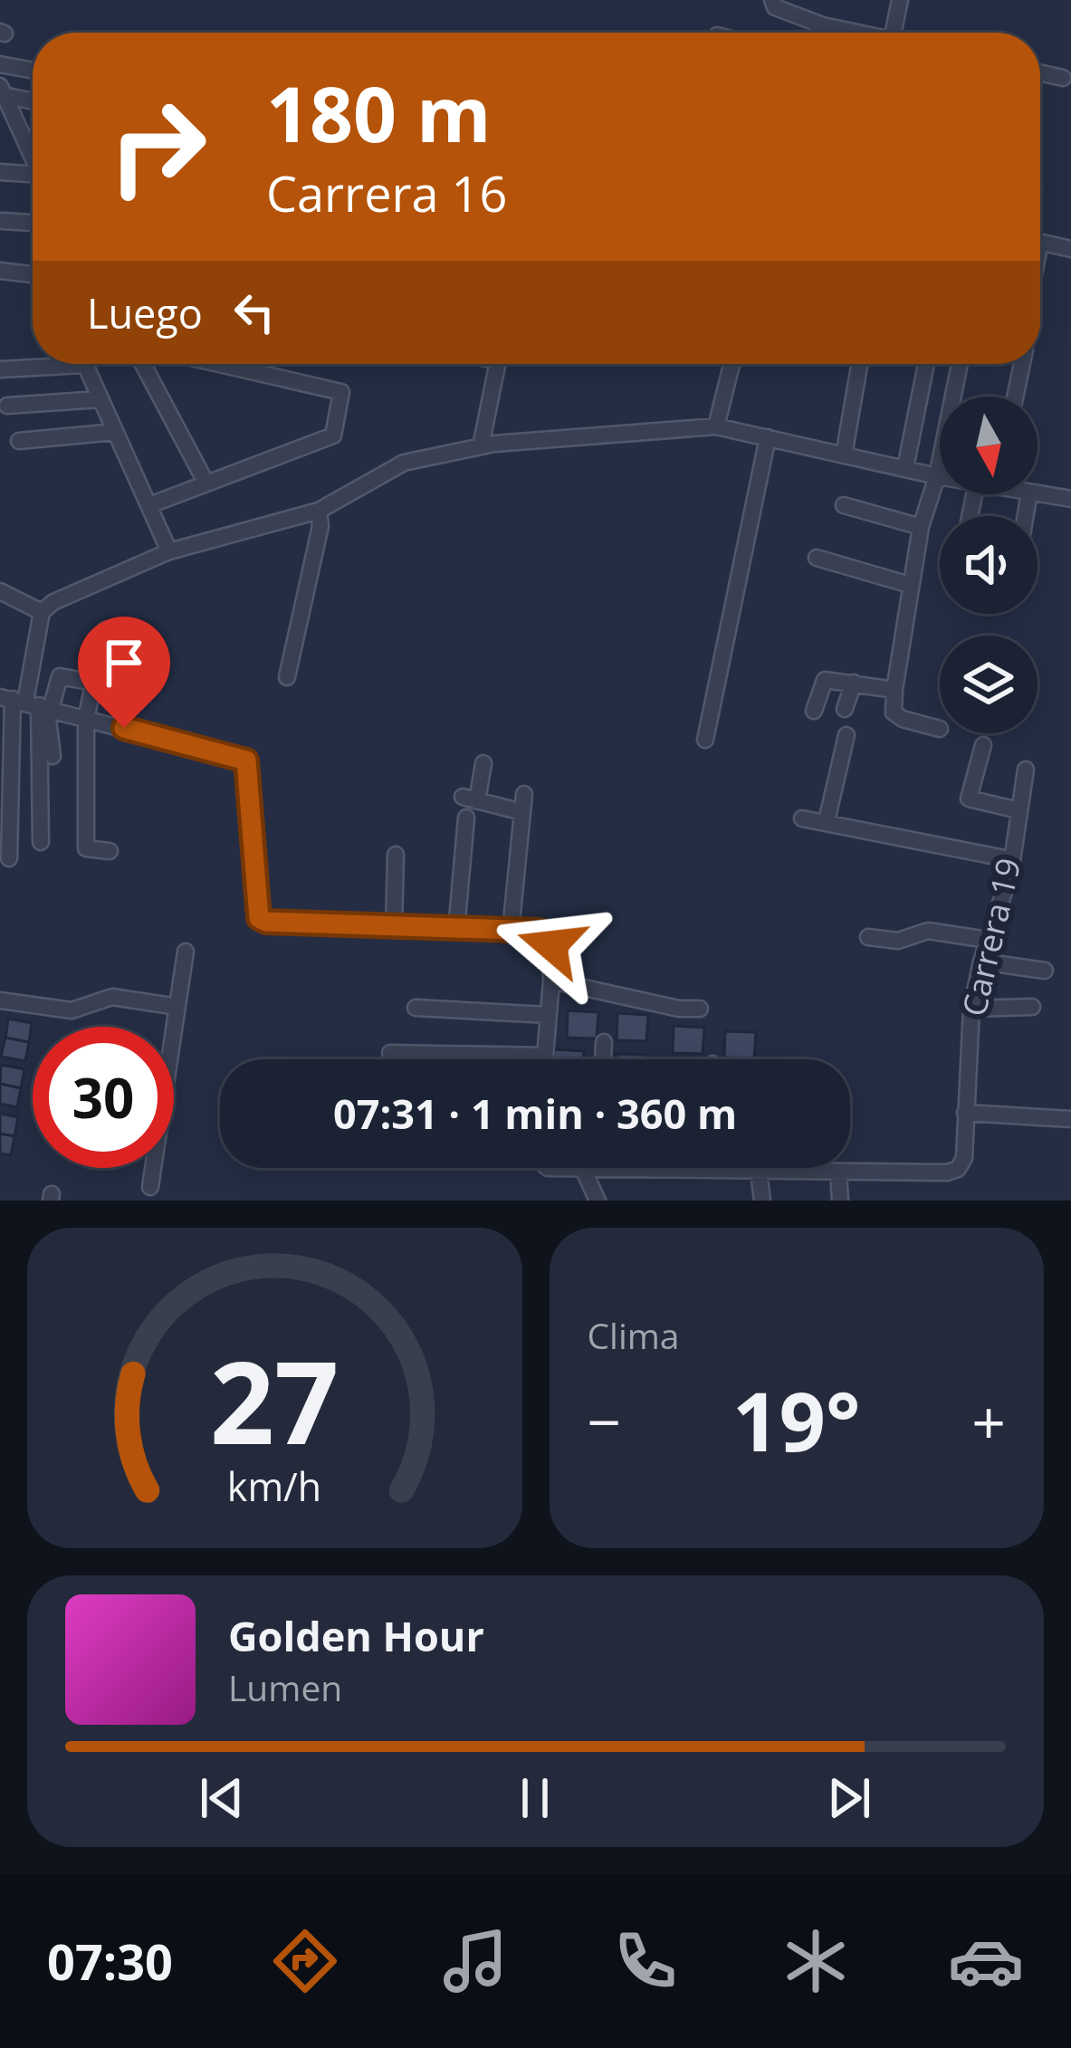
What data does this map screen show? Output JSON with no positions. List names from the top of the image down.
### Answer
{
  "streets": {
    "street": ["Carrera 19"]
  },
  "north": "bottom",
  "page": {
    "turn": ["180 m", "Carrera 16"],
    "then": "Luego",
    "limit": "30",
    "trip": "07:31 · 1 min · 360 m",
    "tile": "Clima",
    "heat": ["−", "19°", "+"],
    "song": ["Golden Hour", "Lumen"],
    "tabs": "07:30",
    "gauge": ["27", "km/h"]
  }
}
